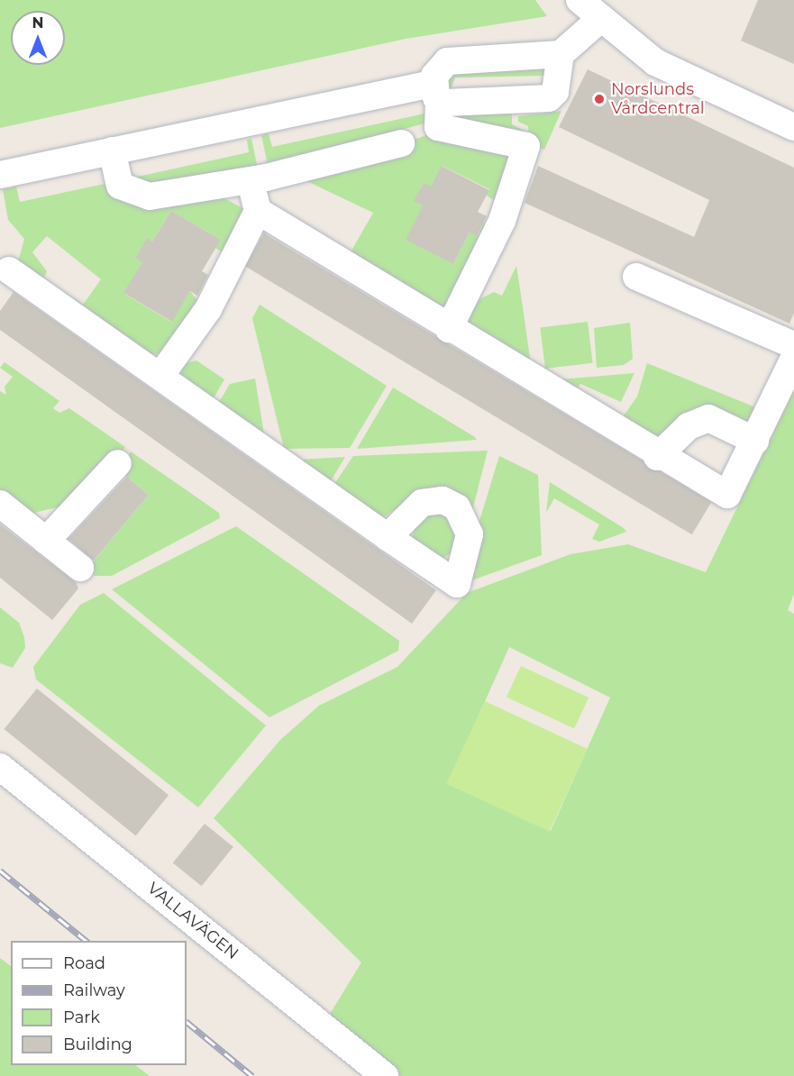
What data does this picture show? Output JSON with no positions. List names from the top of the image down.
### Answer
{
  "streets": {
    "street": ["VALLAVÄGEN"]
  },
  "places": ["Norslunds Vårdcentral"],
  "legend": [
    "Road",
    "Railway",
    "Park",
    "Building"
  ],
  "north": "top"
}
